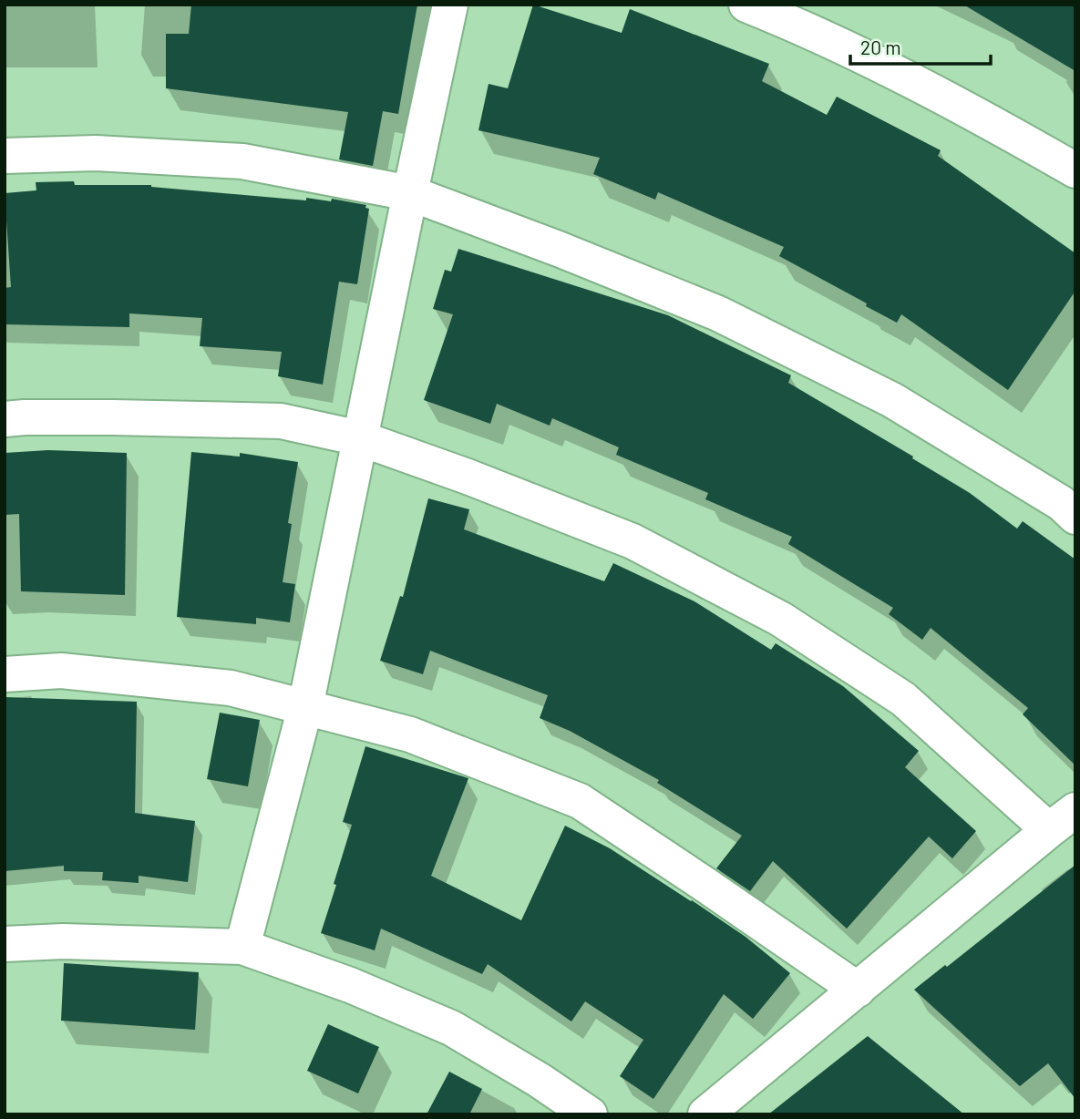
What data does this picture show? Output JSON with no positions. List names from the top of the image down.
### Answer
{
  "scale_bar": "20 m"
}
